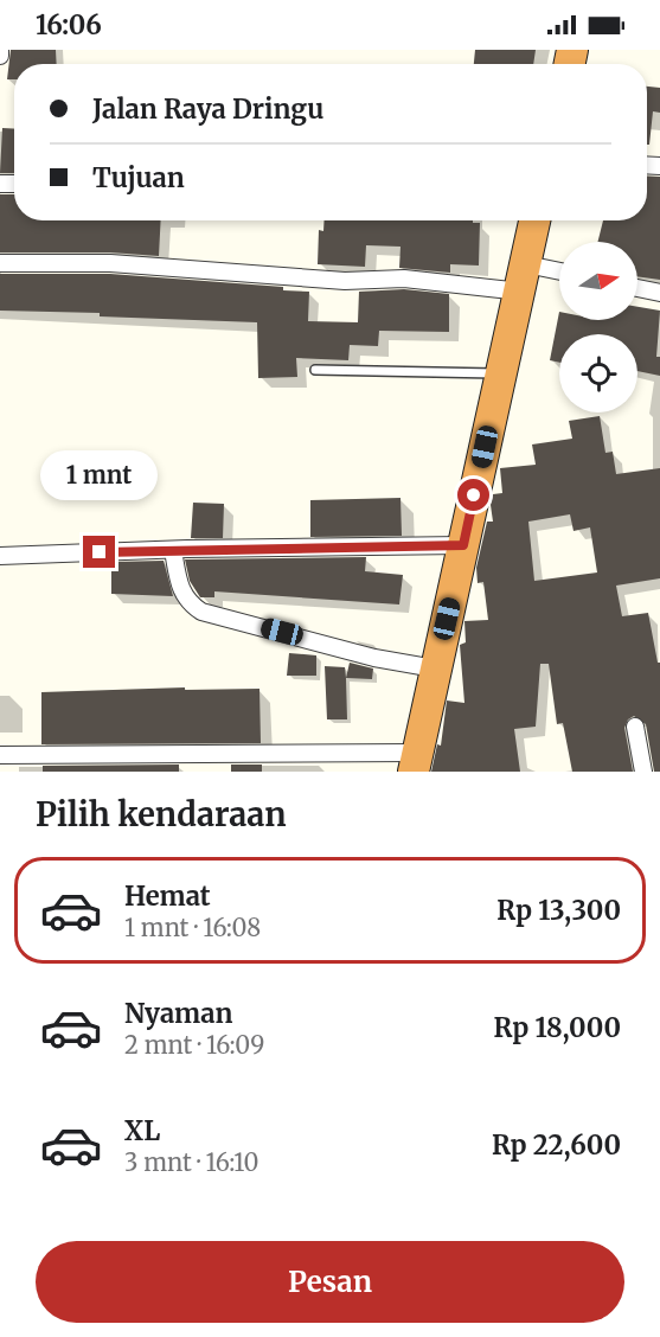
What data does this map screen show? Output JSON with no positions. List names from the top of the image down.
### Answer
{
  "north": "right",
  "page": {
    "status": "16:06",
    "banner": ["Jalan Raya Dringu", "Tujuan"],
    "bubble": "1 mnt",
    "heading": "Pilih kendaraan",
    "list": [
      {
        "name": "Hemat",
        "note": "1 mnt · 16:08",
        "value": "Rp 13,300"
      },
      {
        "name": "Nyaman",
        "note": "2 mnt · 16:09",
        "value": "Rp 18,000"
      },
      {
        "name": "XL",
        "note": "3 mnt · 16:10",
        "value": "Rp 22,600"
      }
    ],
    "buttons": "Pesan"
  }
}
